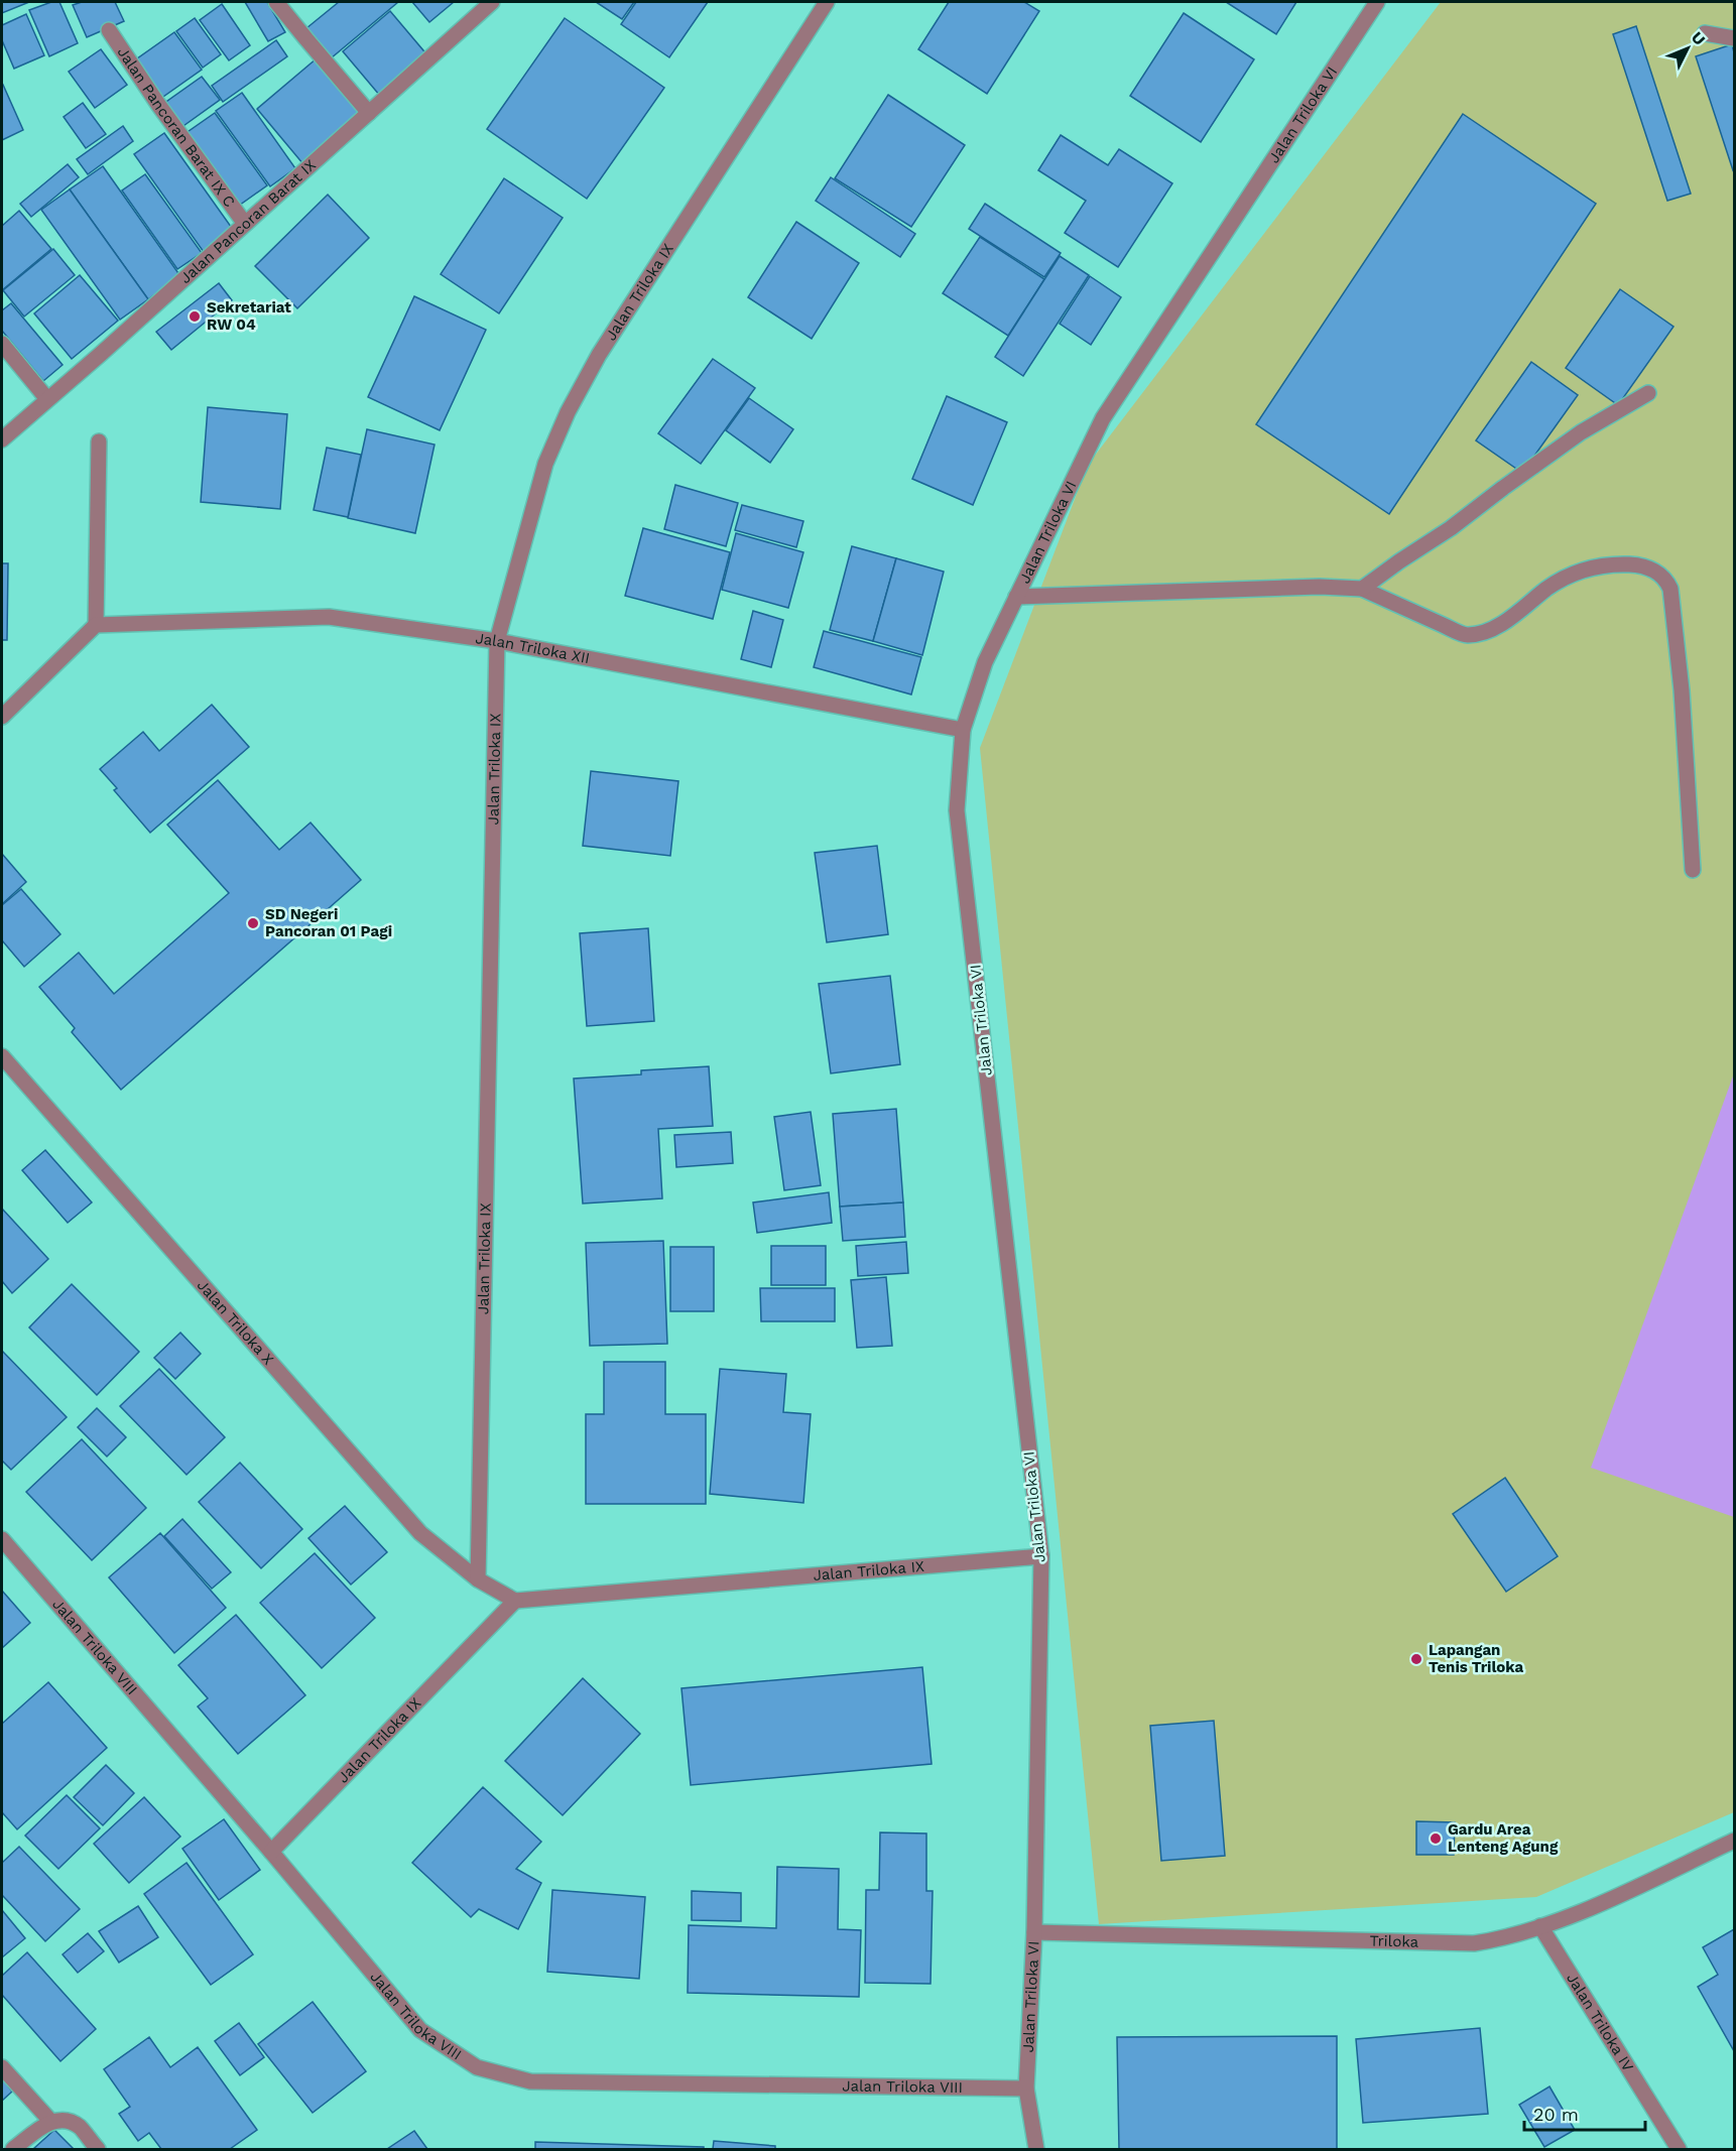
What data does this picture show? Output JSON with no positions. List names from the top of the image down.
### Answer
{
  "streets": {
    "street": [
      "Jalan Triloka VI",
      "Jalan Pancoran Barat IX C",
      "Jalan Pancoran Barat IX",
      "Jalan Triloka IX",
      "Jalan Triloka XII",
      "Jalan Triloka X",
      "Jalan Triloka VIII",
      "Triloka",
      "Jalan Triloka IV"
    ]
  },
  "crossings": [
    ["Jalan Triloka VI", "Jalan Triloka IX"],
    ["Jalan Triloka VI", "Jalan Triloka XII"],
    ["Jalan Triloka VI", "Jalan Triloka VIII"],
    ["Jalan Triloka VI", "Triloka"],
    ["Jalan Pancoran Barat IX C", "Jalan Pancoran Barat IX"],
    ["Jalan Triloka IX", "Jalan Triloka XII"],
    ["Jalan Triloka IX", "Jalan Triloka X"],
    ["Jalan Triloka IX", "Jalan Triloka VIII"],
    ["Triloka", "Jalan Triloka IV"]
  ],
  "places": [
    "Sekretariat RW 04",
    "SD Negeri Pancoran 01 Pagi",
    "Lapangan Tenis Triloka",
    "Gardu Area Lenteng Agung"
  ],
  "scale_bar": "20 m",
  "north": "top right"
}
